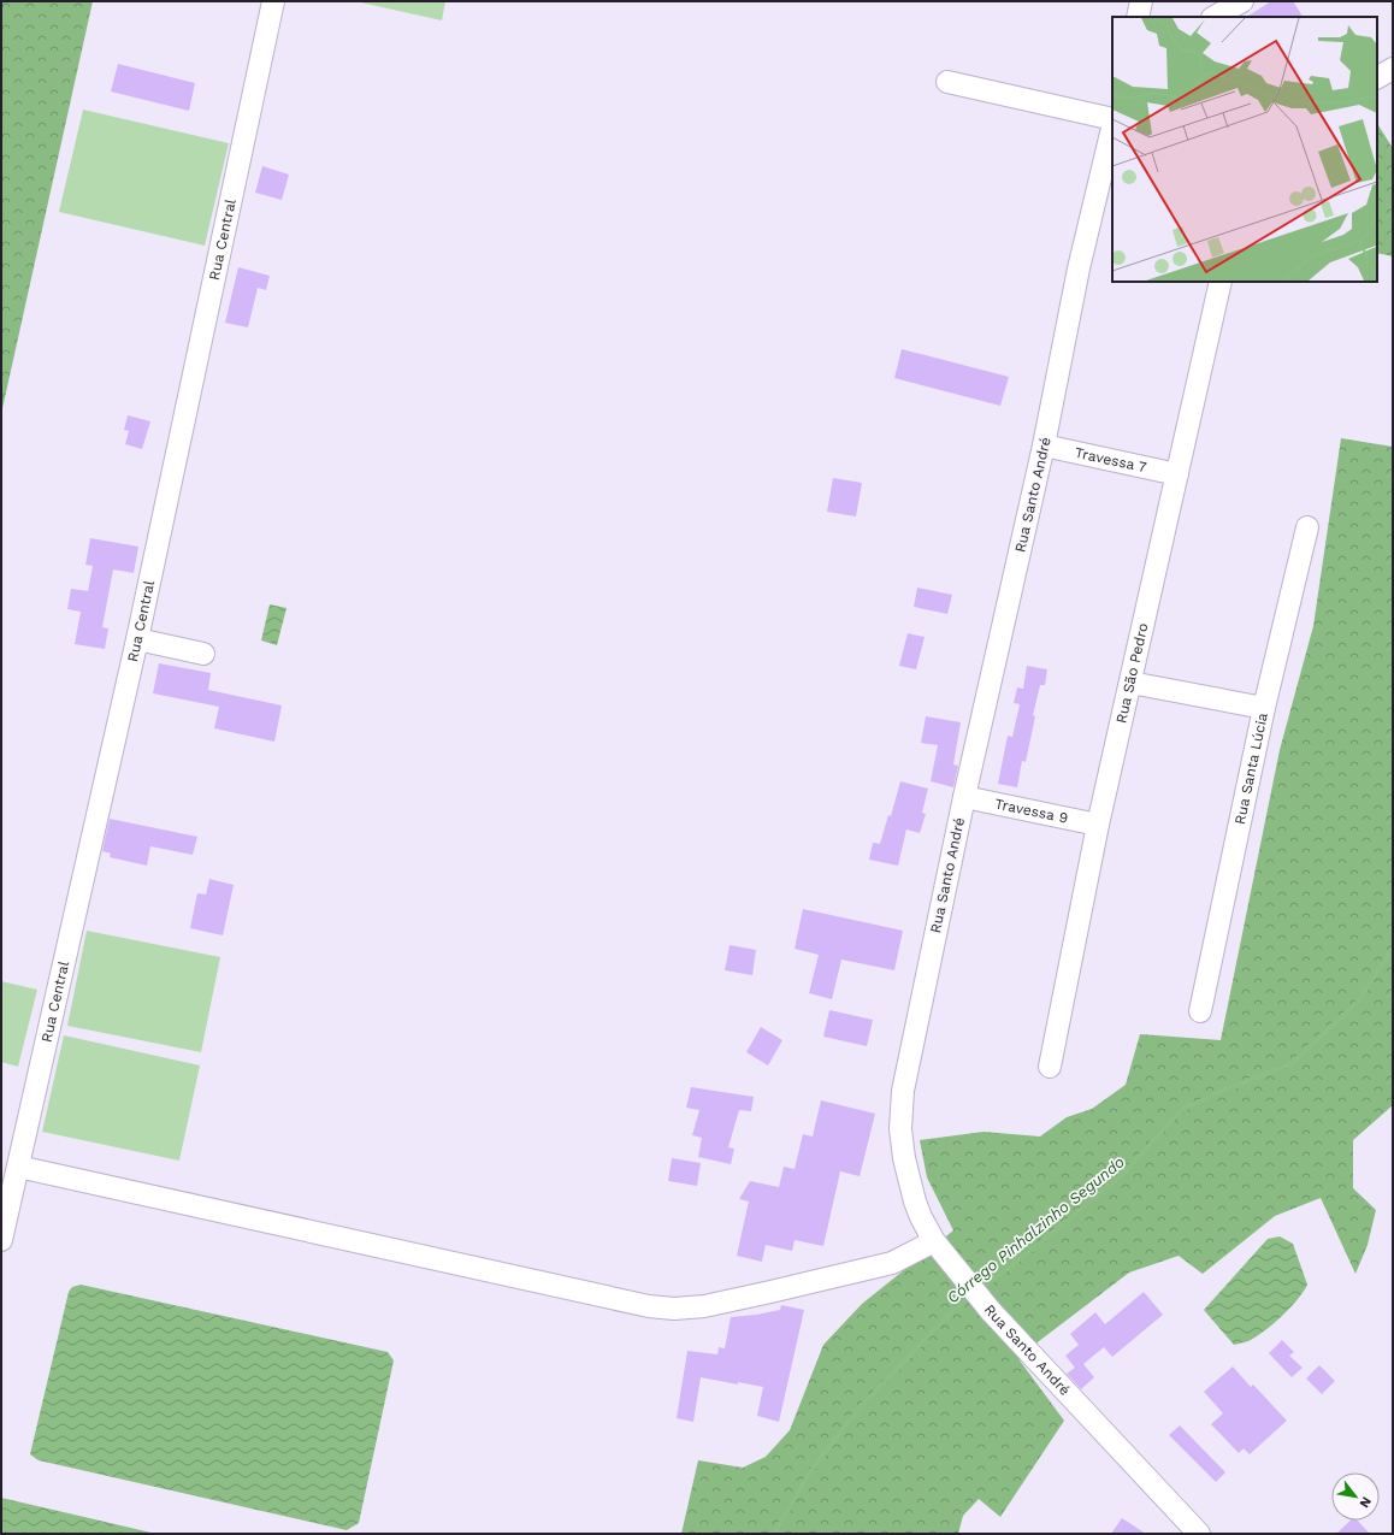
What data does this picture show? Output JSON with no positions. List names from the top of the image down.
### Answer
{
  "streets": {
    "street": [
      "Rua Central",
      "Travessa 7",
      "Rua Santo André",
      "Rua São Pedro",
      "Rua Santa Lúcia",
      "Travessa 9"
    ]
  },
  "crossings": [
    ["Travessa 7", "Rua Santo André"],
    ["Travessa 7", "Rua São Pedro"],
    ["Rua Santo André", "Travessa 9"],
    ["Rua São Pedro", "Travessa 9"]
  ],
  "water": ["Córrego Pinhalzinho Segundo"],
  "north": "bottom right"
}
